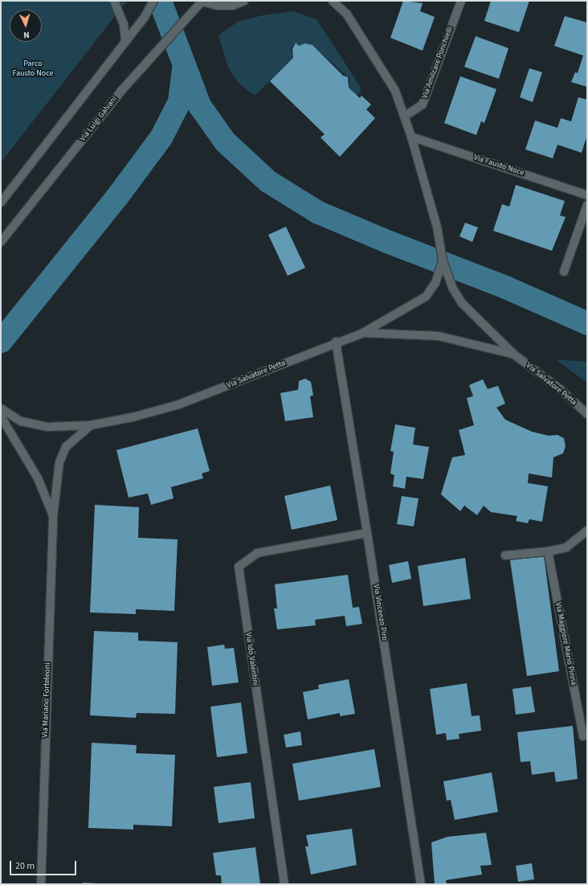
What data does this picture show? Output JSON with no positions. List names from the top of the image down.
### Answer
{
  "streets": {
    "street": [
      "Via Amilcare Ponchielli",
      "Via Luigi Galvani",
      "Via Fausto Noce",
      "Via Salvatore Petta",
      "Via Vincenzo Piro",
      "Via Maggiore Mario Pinna",
      "Via Ido Valentini",
      "Via Mariano Forteleoni"
    ]
  },
  "crossings": [
    ["Via Salvatore Petta", "Via Vincenzo Piro"],
    ["Via Salvatore Petta", "Via Mariano Forteleoni"],
    ["Via Vincenzo Piro", "Via Ido Valentini"]
  ],
  "parks": ["Parco Fausto Noce"],
  "scale_bar": "20 m",
  "north": "bottom"
}
